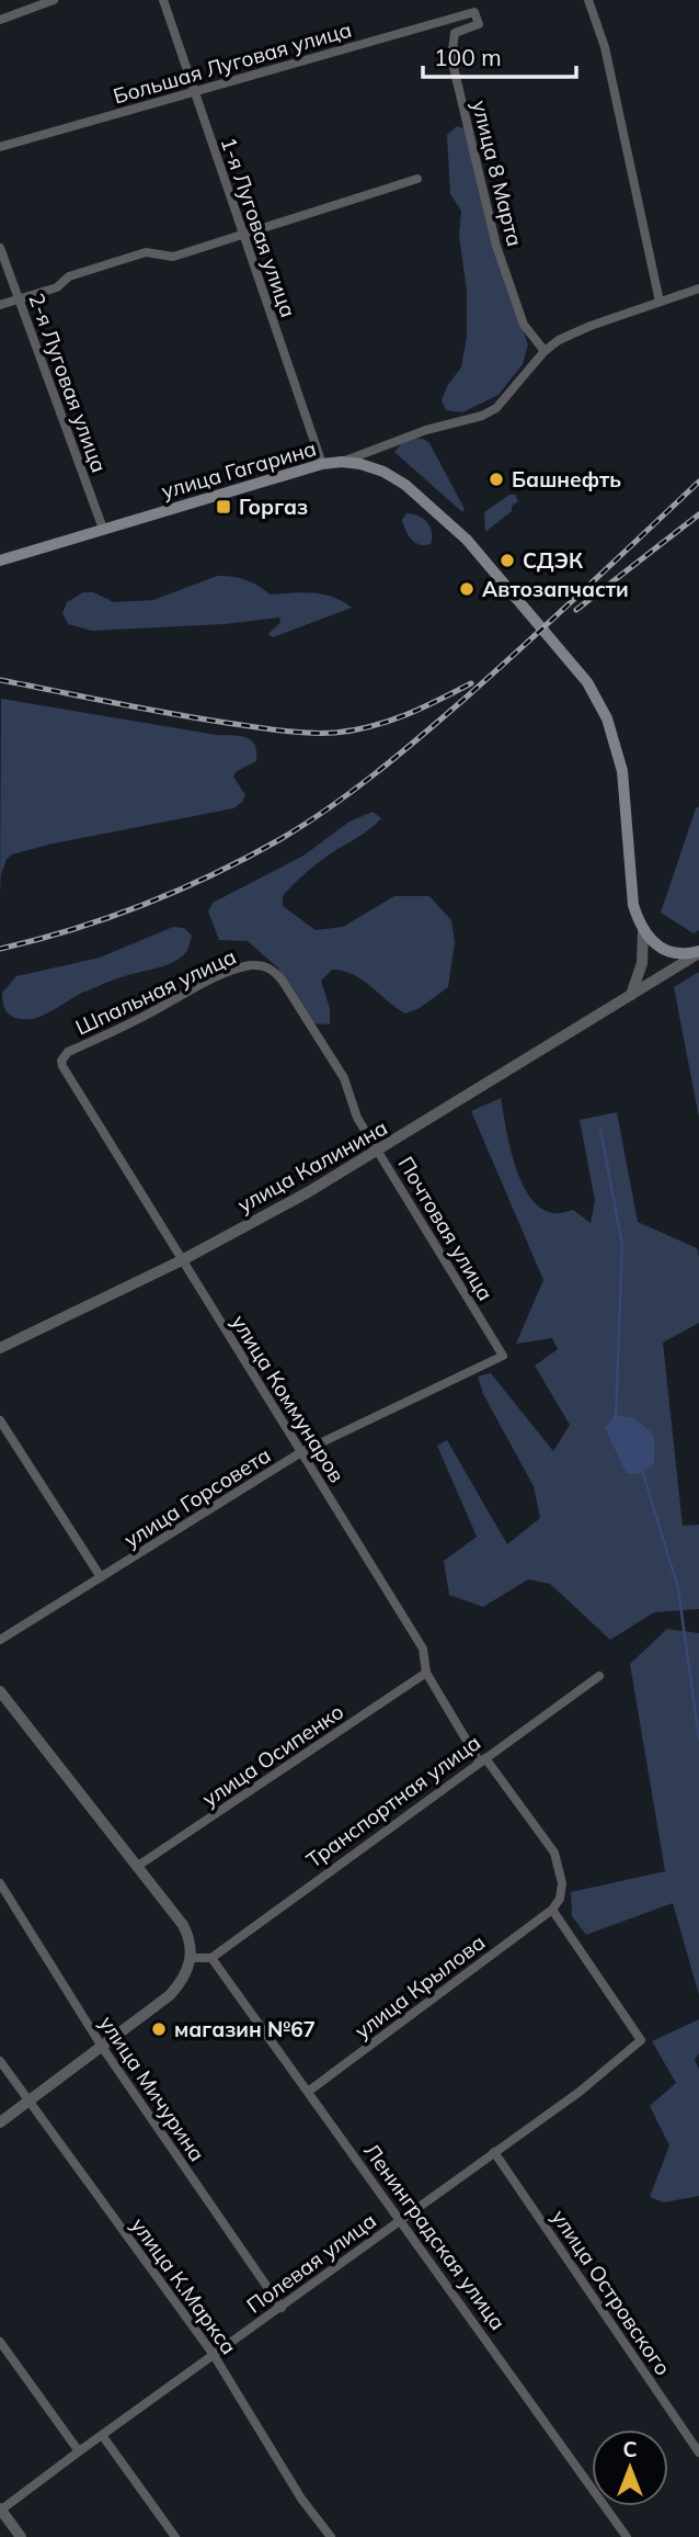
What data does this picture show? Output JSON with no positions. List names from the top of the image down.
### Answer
{
  "streets": {
    "main road": ["улица Гагарина"],
    "street": [
      "Большая Луговая улица",
      "улица 8 Марта",
      "1-я Луговая улица",
      "2-я Луговая улица",
      "Шпальная улица",
      "улица Калинина",
      "Почтовая улица",
      "улица Коммунаров",
      "улица Горсовета",
      "улица Осипенко",
      "Транспортная улица",
      "улица Крылова",
      "улица Мичурина",
      "Ленинградская улица",
      "Полевая улица",
      "улица К.Маркса",
      "улица Островского"
    ]
  },
  "crossings": [
    ["Большая Луговая улица", "улица 8 Марта"],
    ["Большая Луговая улица", "1-я Луговая улица"],
    ["1-я Луговая улица", "улица Гагарина"],
    ["2-я Луговая улица", "улица Гагарина"],
    ["Шпальная улица", "Почтовая улица"],
    ["Шпальная улица", "улица Коммунаров"],
    ["улица Калинина", "Почтовая улица"],
    ["улица Калинина", "улица Коммунаров"],
    ["Почтовая улица", "улица Горсовета"],
    ["улица Коммунаров", "улица Горсовета"],
    ["улица Коммунаров", "улица Осипенко"],
    ["улица Коммунаров", "Транспортная улица"],
    ["улица Коммунаров", "улица Крылова"],
    ["улица Коммунаров", "Полевая улица"],
    ["Транспортная улица", "Ленинградская улица"],
    ["улица Крылова", "Ленинградская улица"],
    ["улица Крылова", "Полевая улица"],
    ["улица Мичурина", "Полевая улица"],
    ["Ленинградская улица", "Полевая улица"],
    ["Полевая улица", "улица К.Маркса"],
    ["Полевая улица", "улица Островского"]
  ],
  "places": {
    "other": [
      "Башнефть",
      "СДЭК",
      "Автозапчасти",
      "магазин №67"
    ],
    "transit": ["Горгаз"]
  },
  "scale_bar": "100 m",
  "north": "top"
}
